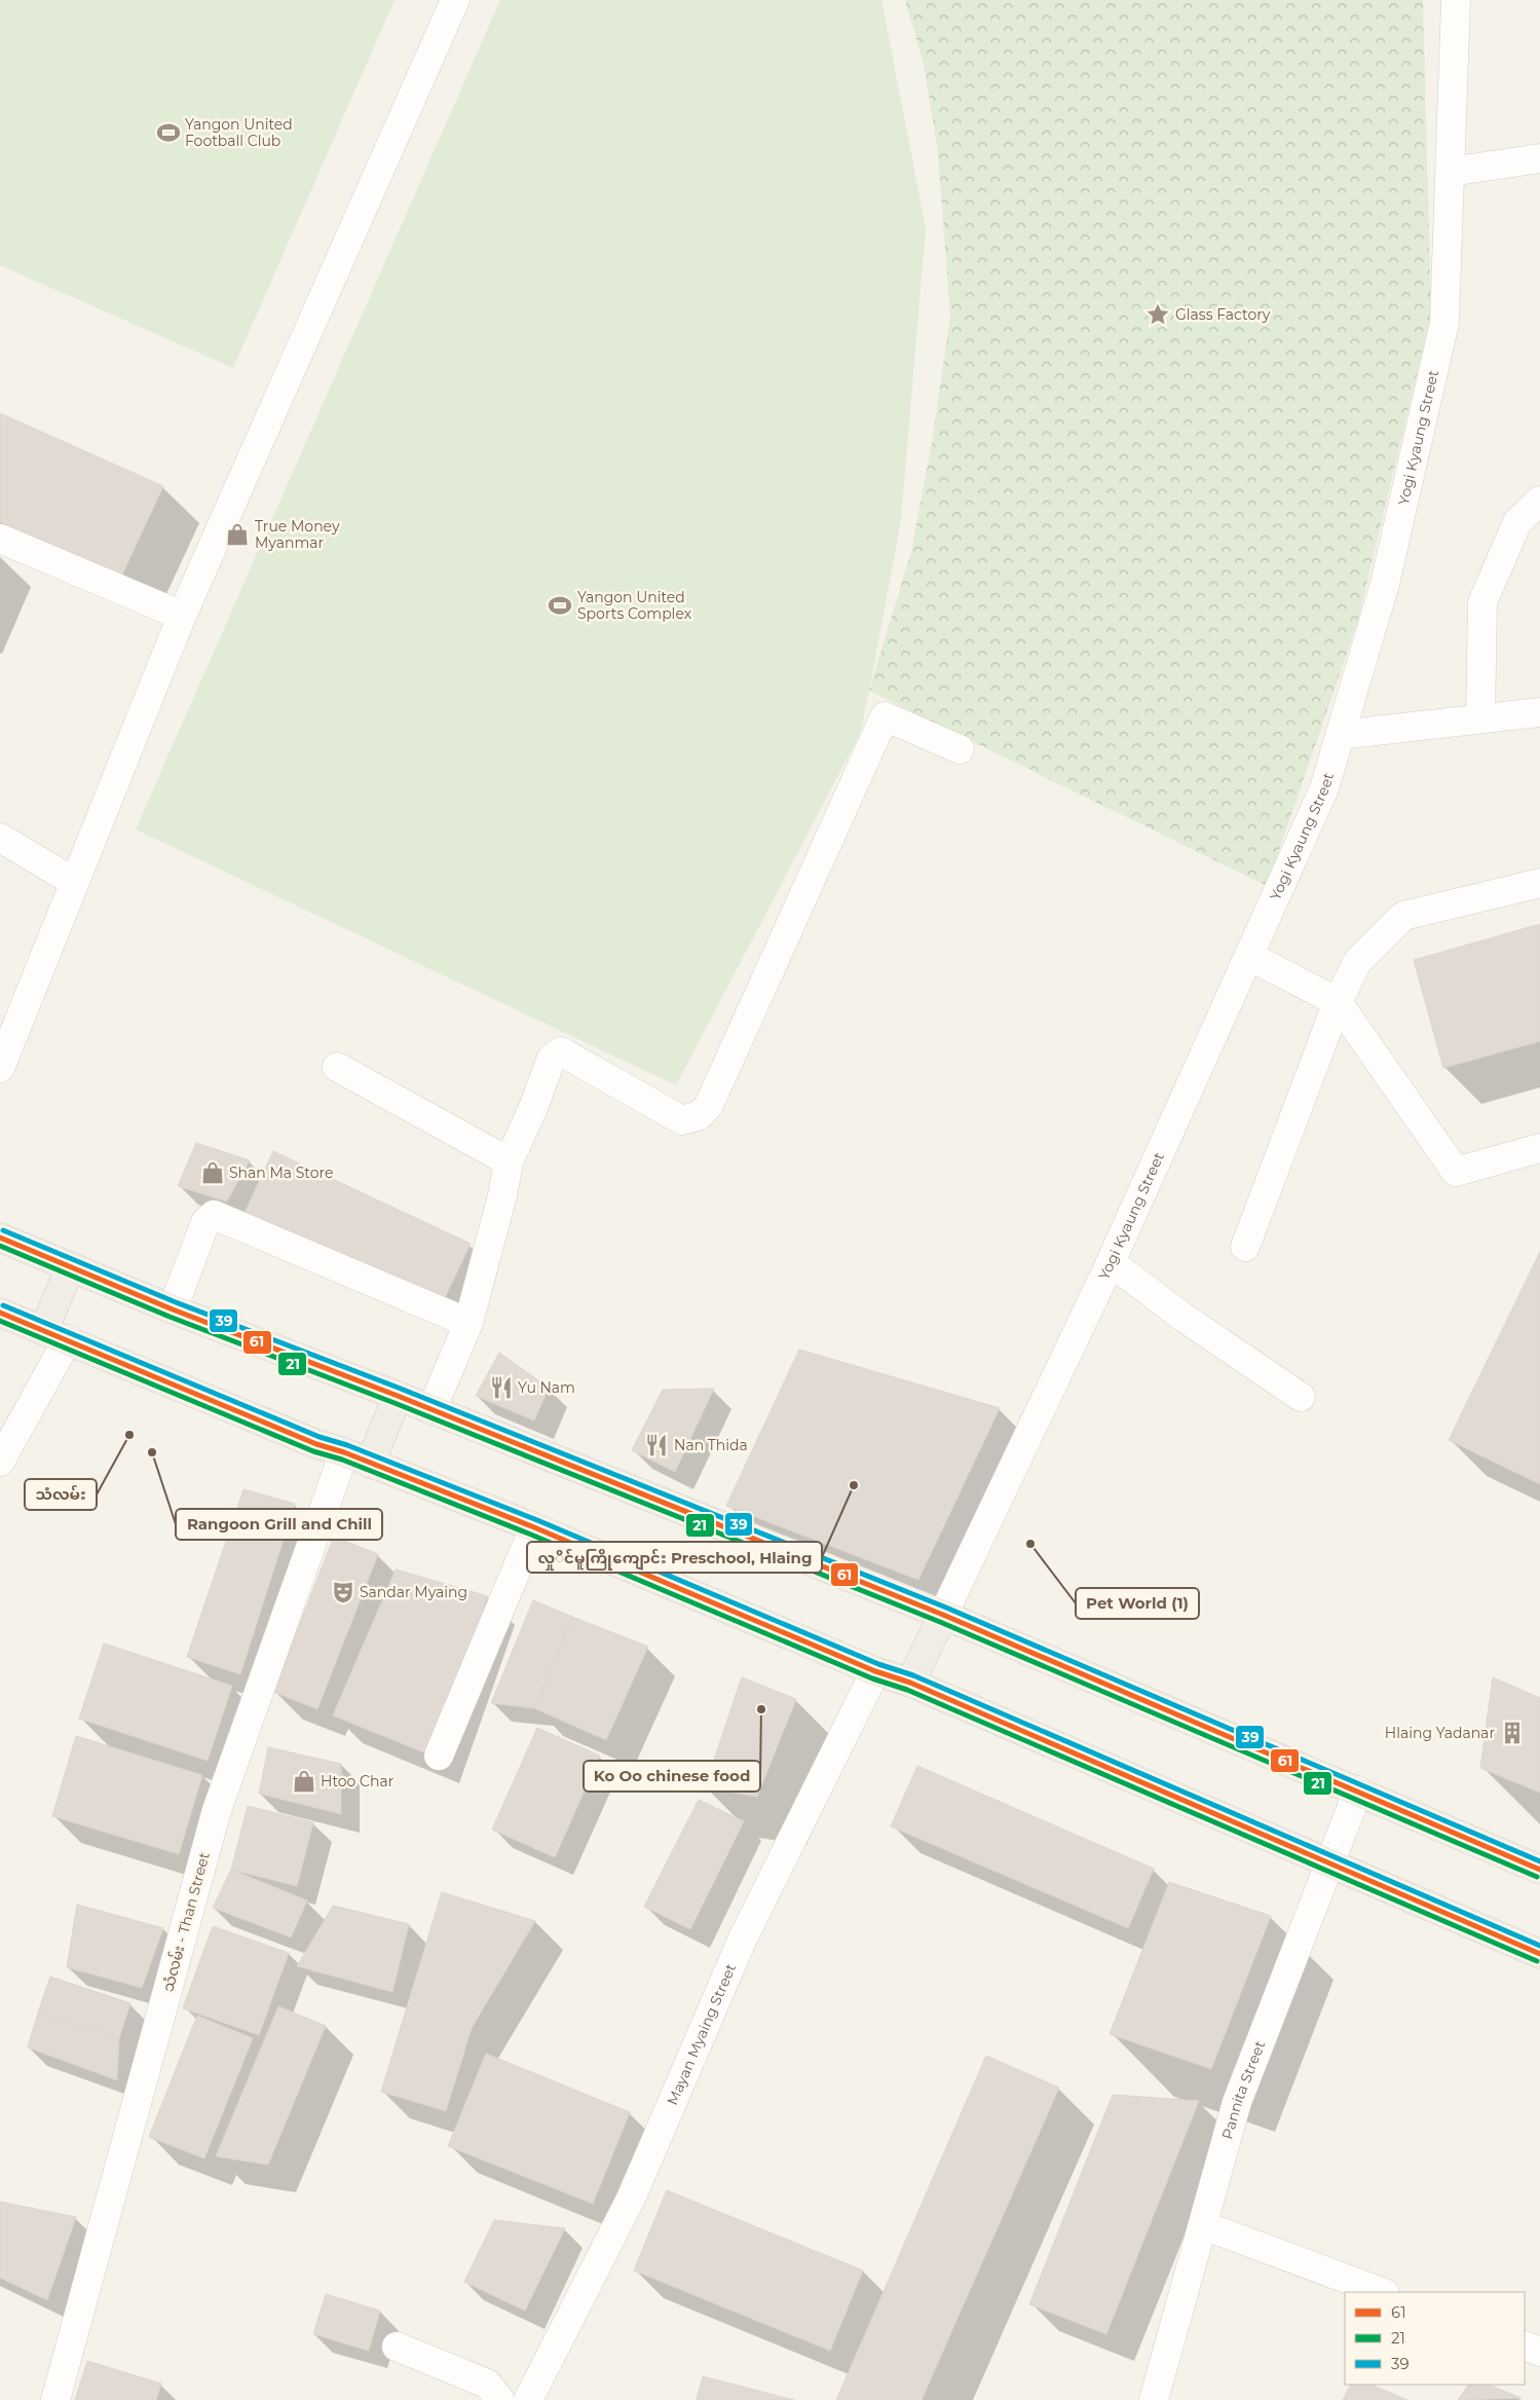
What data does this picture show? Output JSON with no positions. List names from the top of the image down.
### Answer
{
  "streets": {
    "street": [
      "Yogi Kyaung Street",
      "သံလမ်း - Than Street",
      "Mayan Myaing Street",
      "Pannita Street"
    ]
  },
  "places": {
    "sports": ["Yangon United Football Club", "Yangon United Sports Complex"],
    "place": ["Glass Factory"],
    "shop": ["True Money Myanmar", "Shan Ma Store", "Htoo Char"],
    "restaurant": ["Yu Nam", "Nan Thida"],
    "other": [
      "သံလမ်း",
      "Rangoon Grill and Chill",
      "လှုိင်မူကြိုကျောင်း Preschool, Hlaing",
      "Pet World (1)",
      "Ko Oo chinese food"
    ],
    "theatre": ["Sandar Myaing"],
    "building": ["Hlaing Yadanar"]
  },
  "lines": ["transit line 39", "transit line 61", "transit line 21"],
  "legend": ["61", "21", "39"]
}
